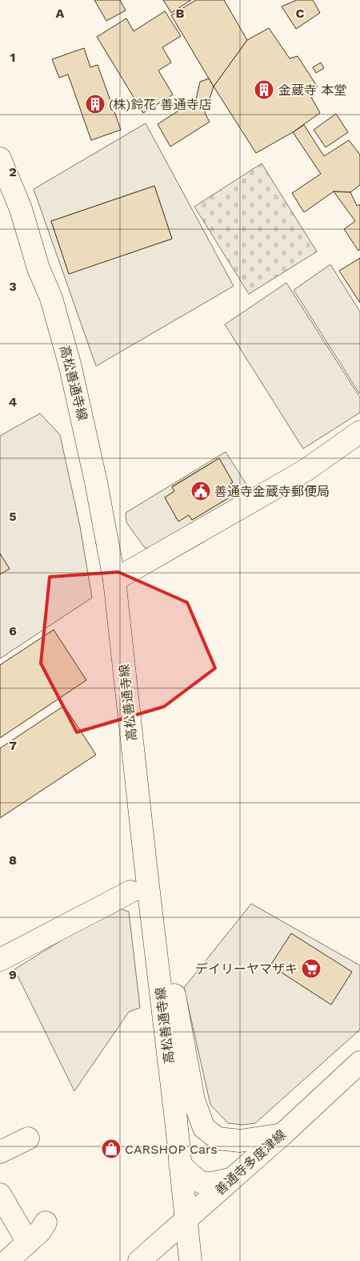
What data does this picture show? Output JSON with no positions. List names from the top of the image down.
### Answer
{
  "streets": {
    "main road": ["高松善通寺線", "善通寺多度津線"]
  },
  "crossings": [
    ["高松善通寺線", "善通寺多度津線"]
  ],
  "places": {
    "building": ["金蔵寺 本堂", "(株)鈴花 善通寺店"],
    "public building": ["善通寺金蔵寺郵便局"],
    "supermarket": ["デイリーヤマザキ"],
    "shop": ["CARSHOP Cars"]
  },
  "grid": {
    "columns": ["A", "B", "C"],
    "rows": [
      "1",
      "2",
      "3",
      "4",
      "5",
      "6",
      "7",
      "8",
      "9"
    ]
  }
}
